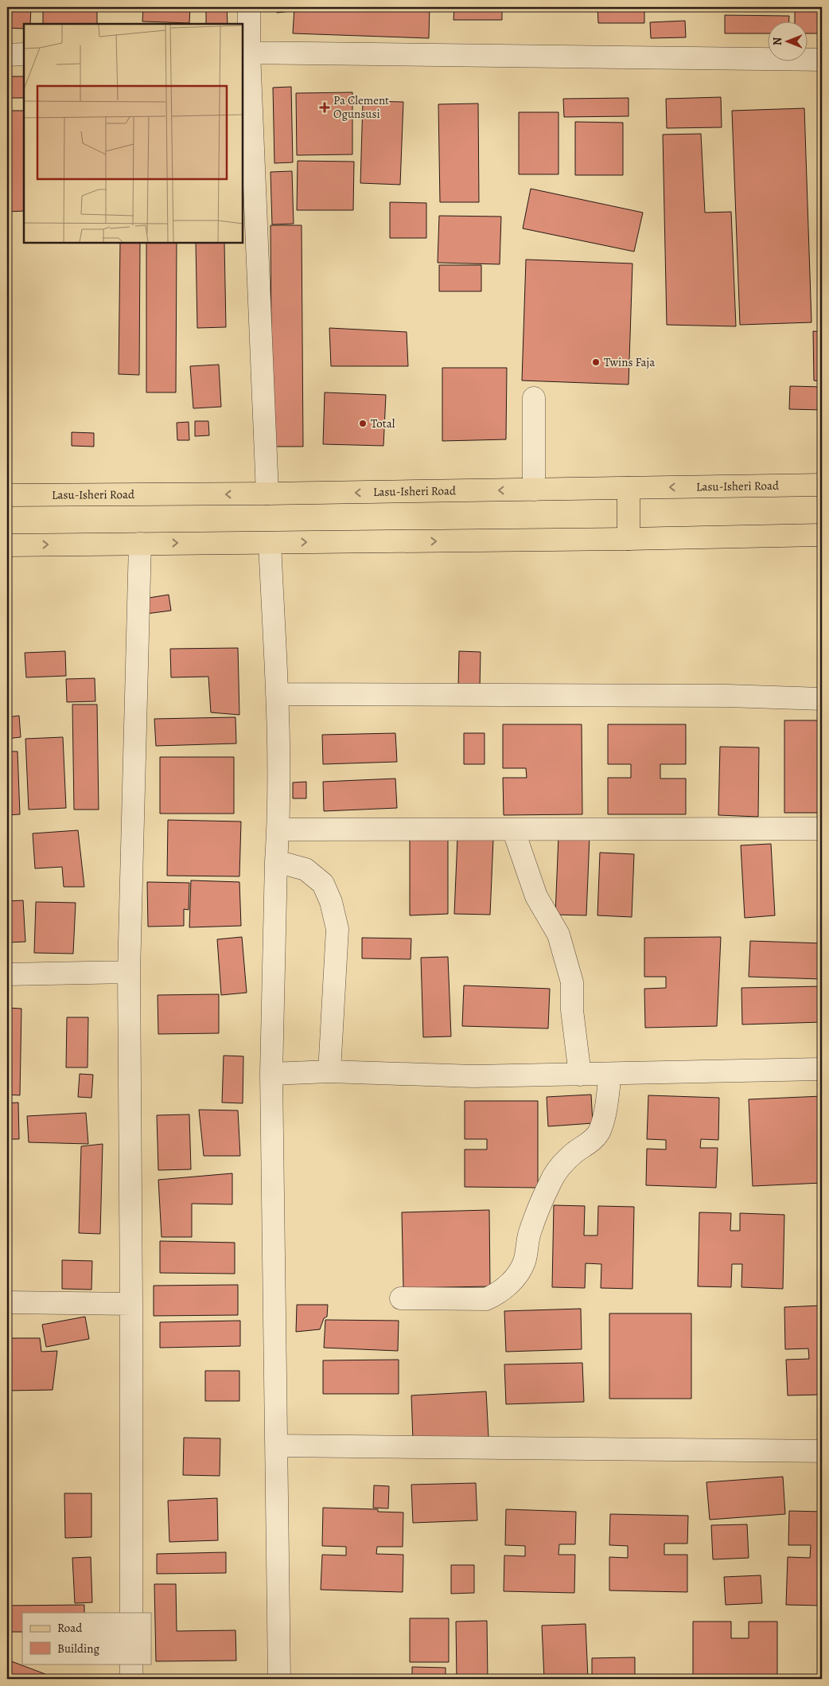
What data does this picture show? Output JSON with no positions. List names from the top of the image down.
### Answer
{
  "streets": {
    "main road": ["Lasu-Isheri Road"]
  },
  "places": {
    "health": ["Pa Clement Ogunsusi"],
    "other": ["Twins Faja", "Total"]
  },
  "legend": ["Road", "Building"],
  "north": "left"
}
